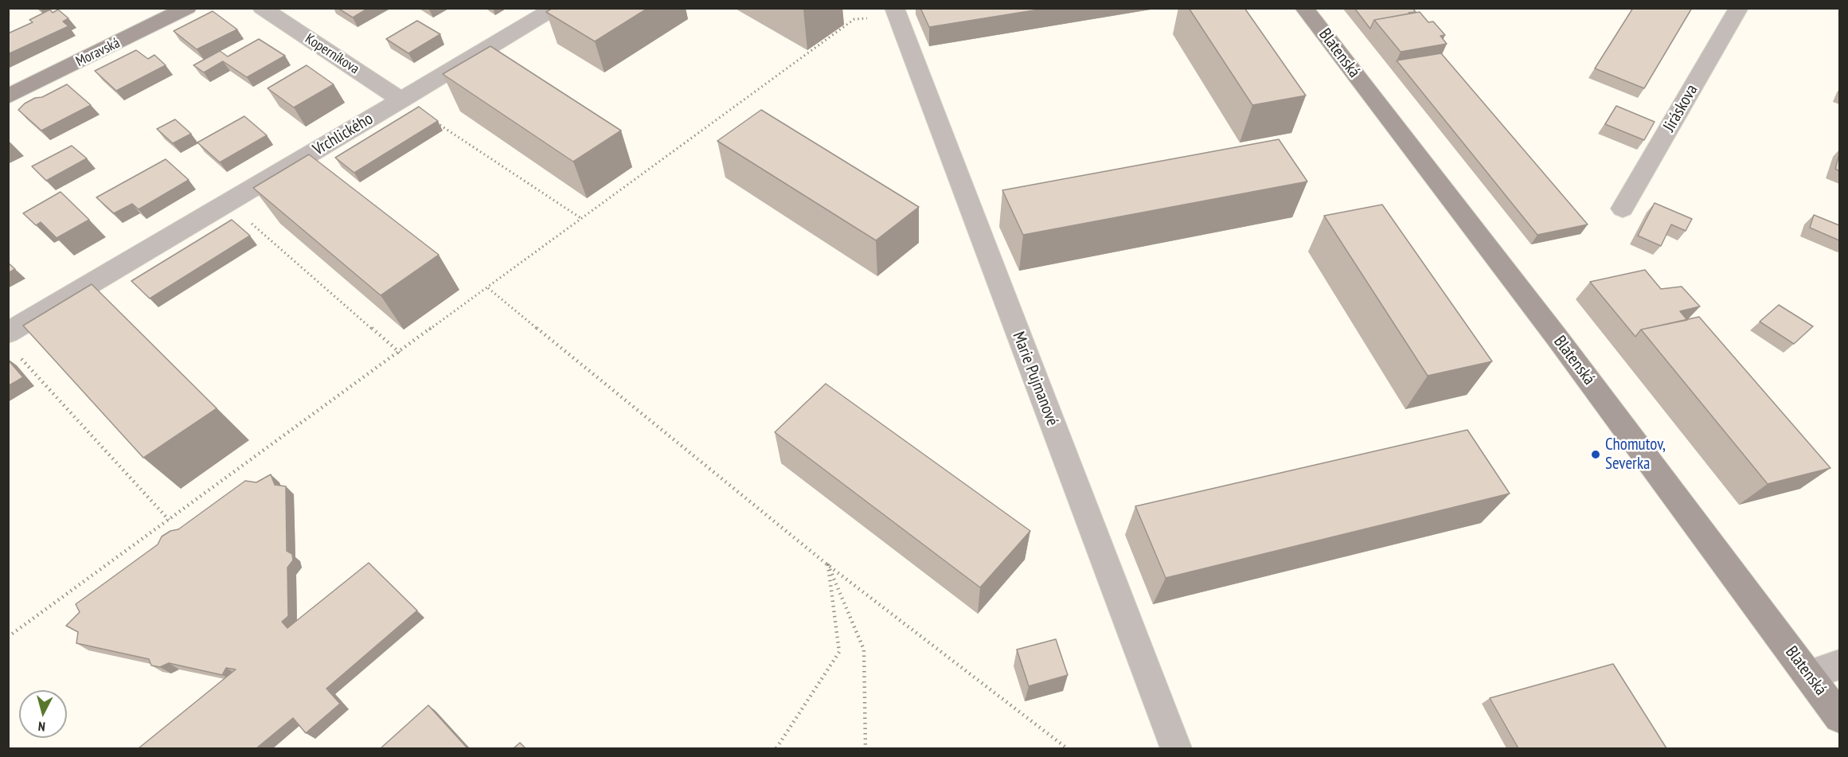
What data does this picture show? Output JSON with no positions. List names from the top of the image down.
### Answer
{
  "streets": {
    "street": [
      "Moravská",
      "Blatenská",
      "Koperníkova",
      "Jiráskova",
      "Vrchlického",
      "Marie Pujmanové"
    ]
  },
  "crossings": [
    ["Koperníkova", "Vrchlického"]
  ],
  "places": ["Chomutov, Severka"],
  "north": "bottom"
}
